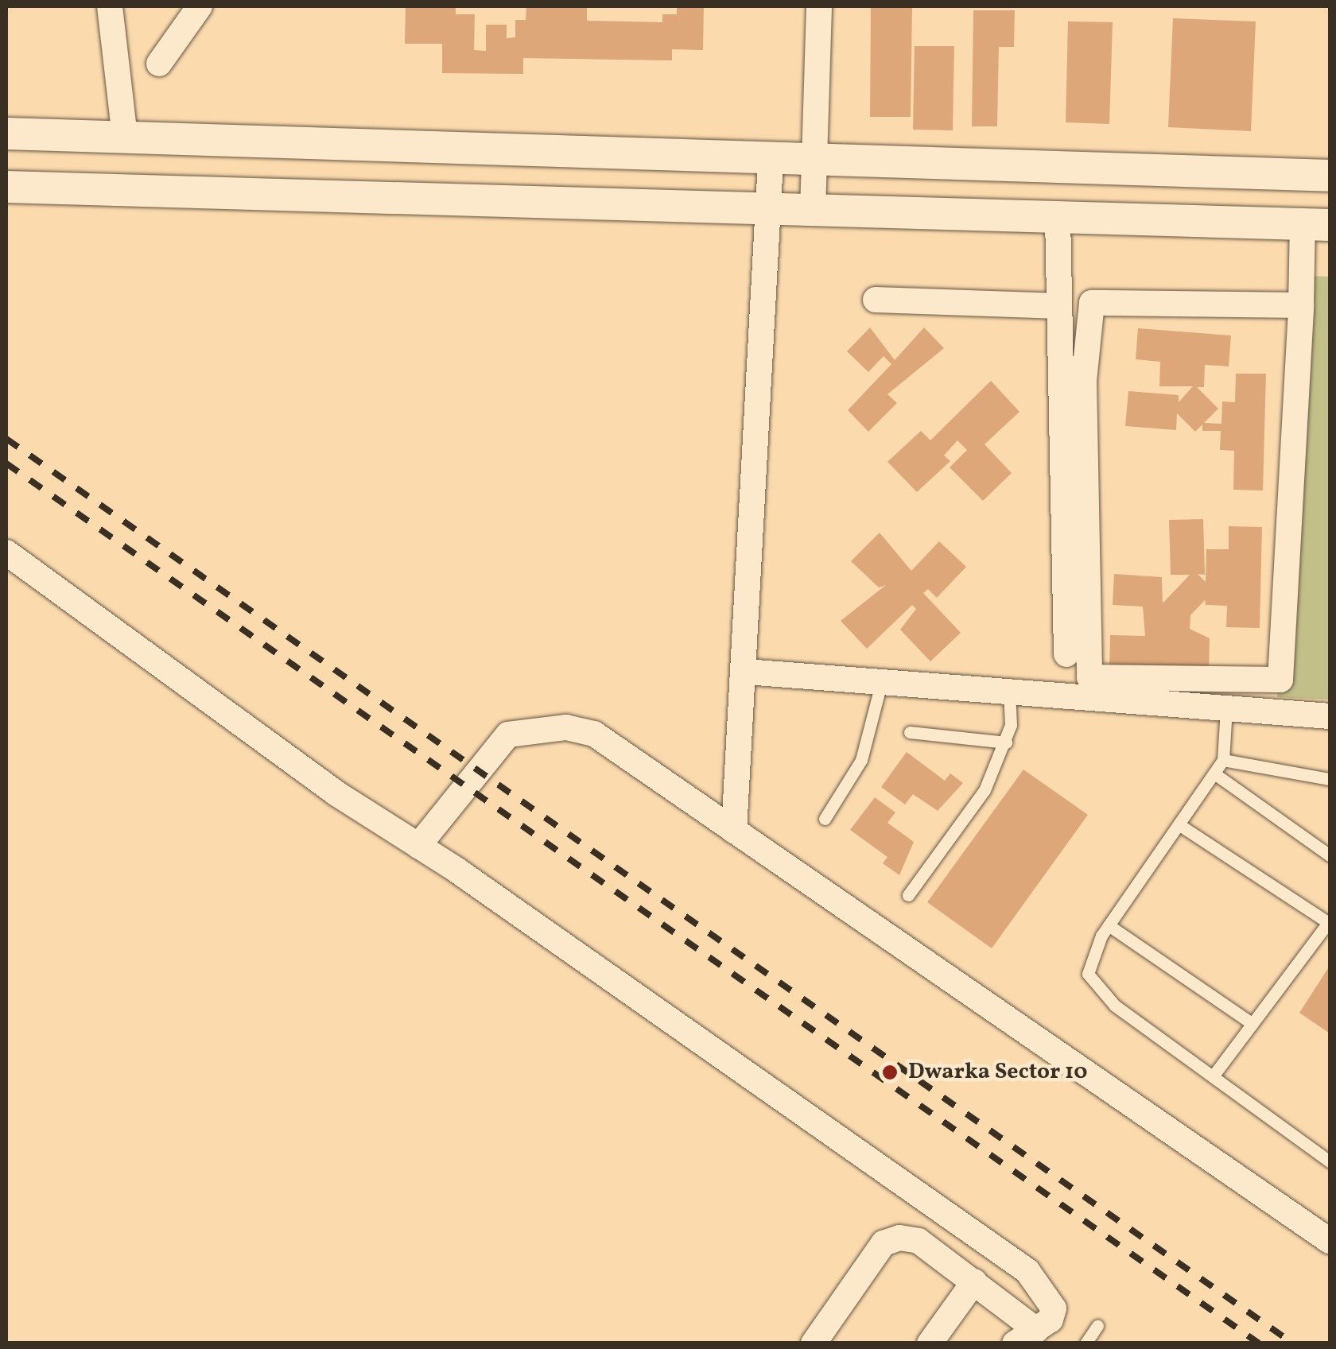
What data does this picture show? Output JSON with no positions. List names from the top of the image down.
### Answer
{
  "places": ["Dwarka Sector 10"]
}
